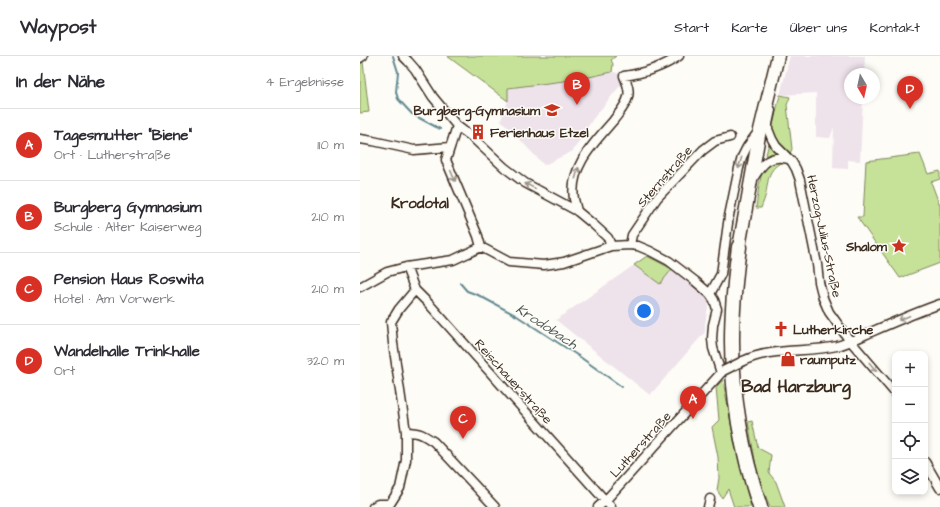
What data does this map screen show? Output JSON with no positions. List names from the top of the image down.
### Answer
{
  "streets": {
    "main road": ["Herzog-Julius-Straße"],
    "street": ["Sternstraße", "Reischauerstraße", "Lutherstraße"]
  },
  "crossings": [
    ["Herzog-Julius-Straße", "Lutherstraße"],
    ["Reischauerstraße", "Lutherstraße"]
  ],
  "districts": ["Krodotal", "Bad Harzburg"],
  "water": ["Krodobach"],
  "places": {
    "school or university": ["Burgberg-Gymnasium"],
    "building": ["Ferienhaus Etzel"],
    "place": ["Shalom"],
    "church": ["Lutherkirche"],
    "shop": ["raumputz"]
  },
  "north": "bottom",
  "page": {
    "header": "Waypost",
    "nav": [
      "Start",
      "Karte",
      "Über uns",
      "Kontakt"
    ],
    "heading": ["In der Nähe", "4 Ergebnisse"],
    "pins": [
      "B",
      "D",
      "A",
      "C"
    ],
    "list": [
      {
        "mark": "A",
        "name": "Tagesmutter \"Biene\"",
        "note": "Ort · Lutherstraße",
        "value": "110 m"
      },
      {
        "mark": "B",
        "name": "Burgberg Gymnasium",
        "note": "Schule · Alter Kaiserweg",
        "value": "210 m"
      },
      {
        "mark": "C",
        "name": "Pension Haus Roswita",
        "note": "Hotel · Am Vorwerk",
        "value": "210 m"
      },
      {
        "mark": "D",
        "name": "Wandelhalle Trinkhalle",
        "note": "Ort",
        "value": "320 m"
      }
    ],
    "map_buttons": ["+", "−"]
  }
}
